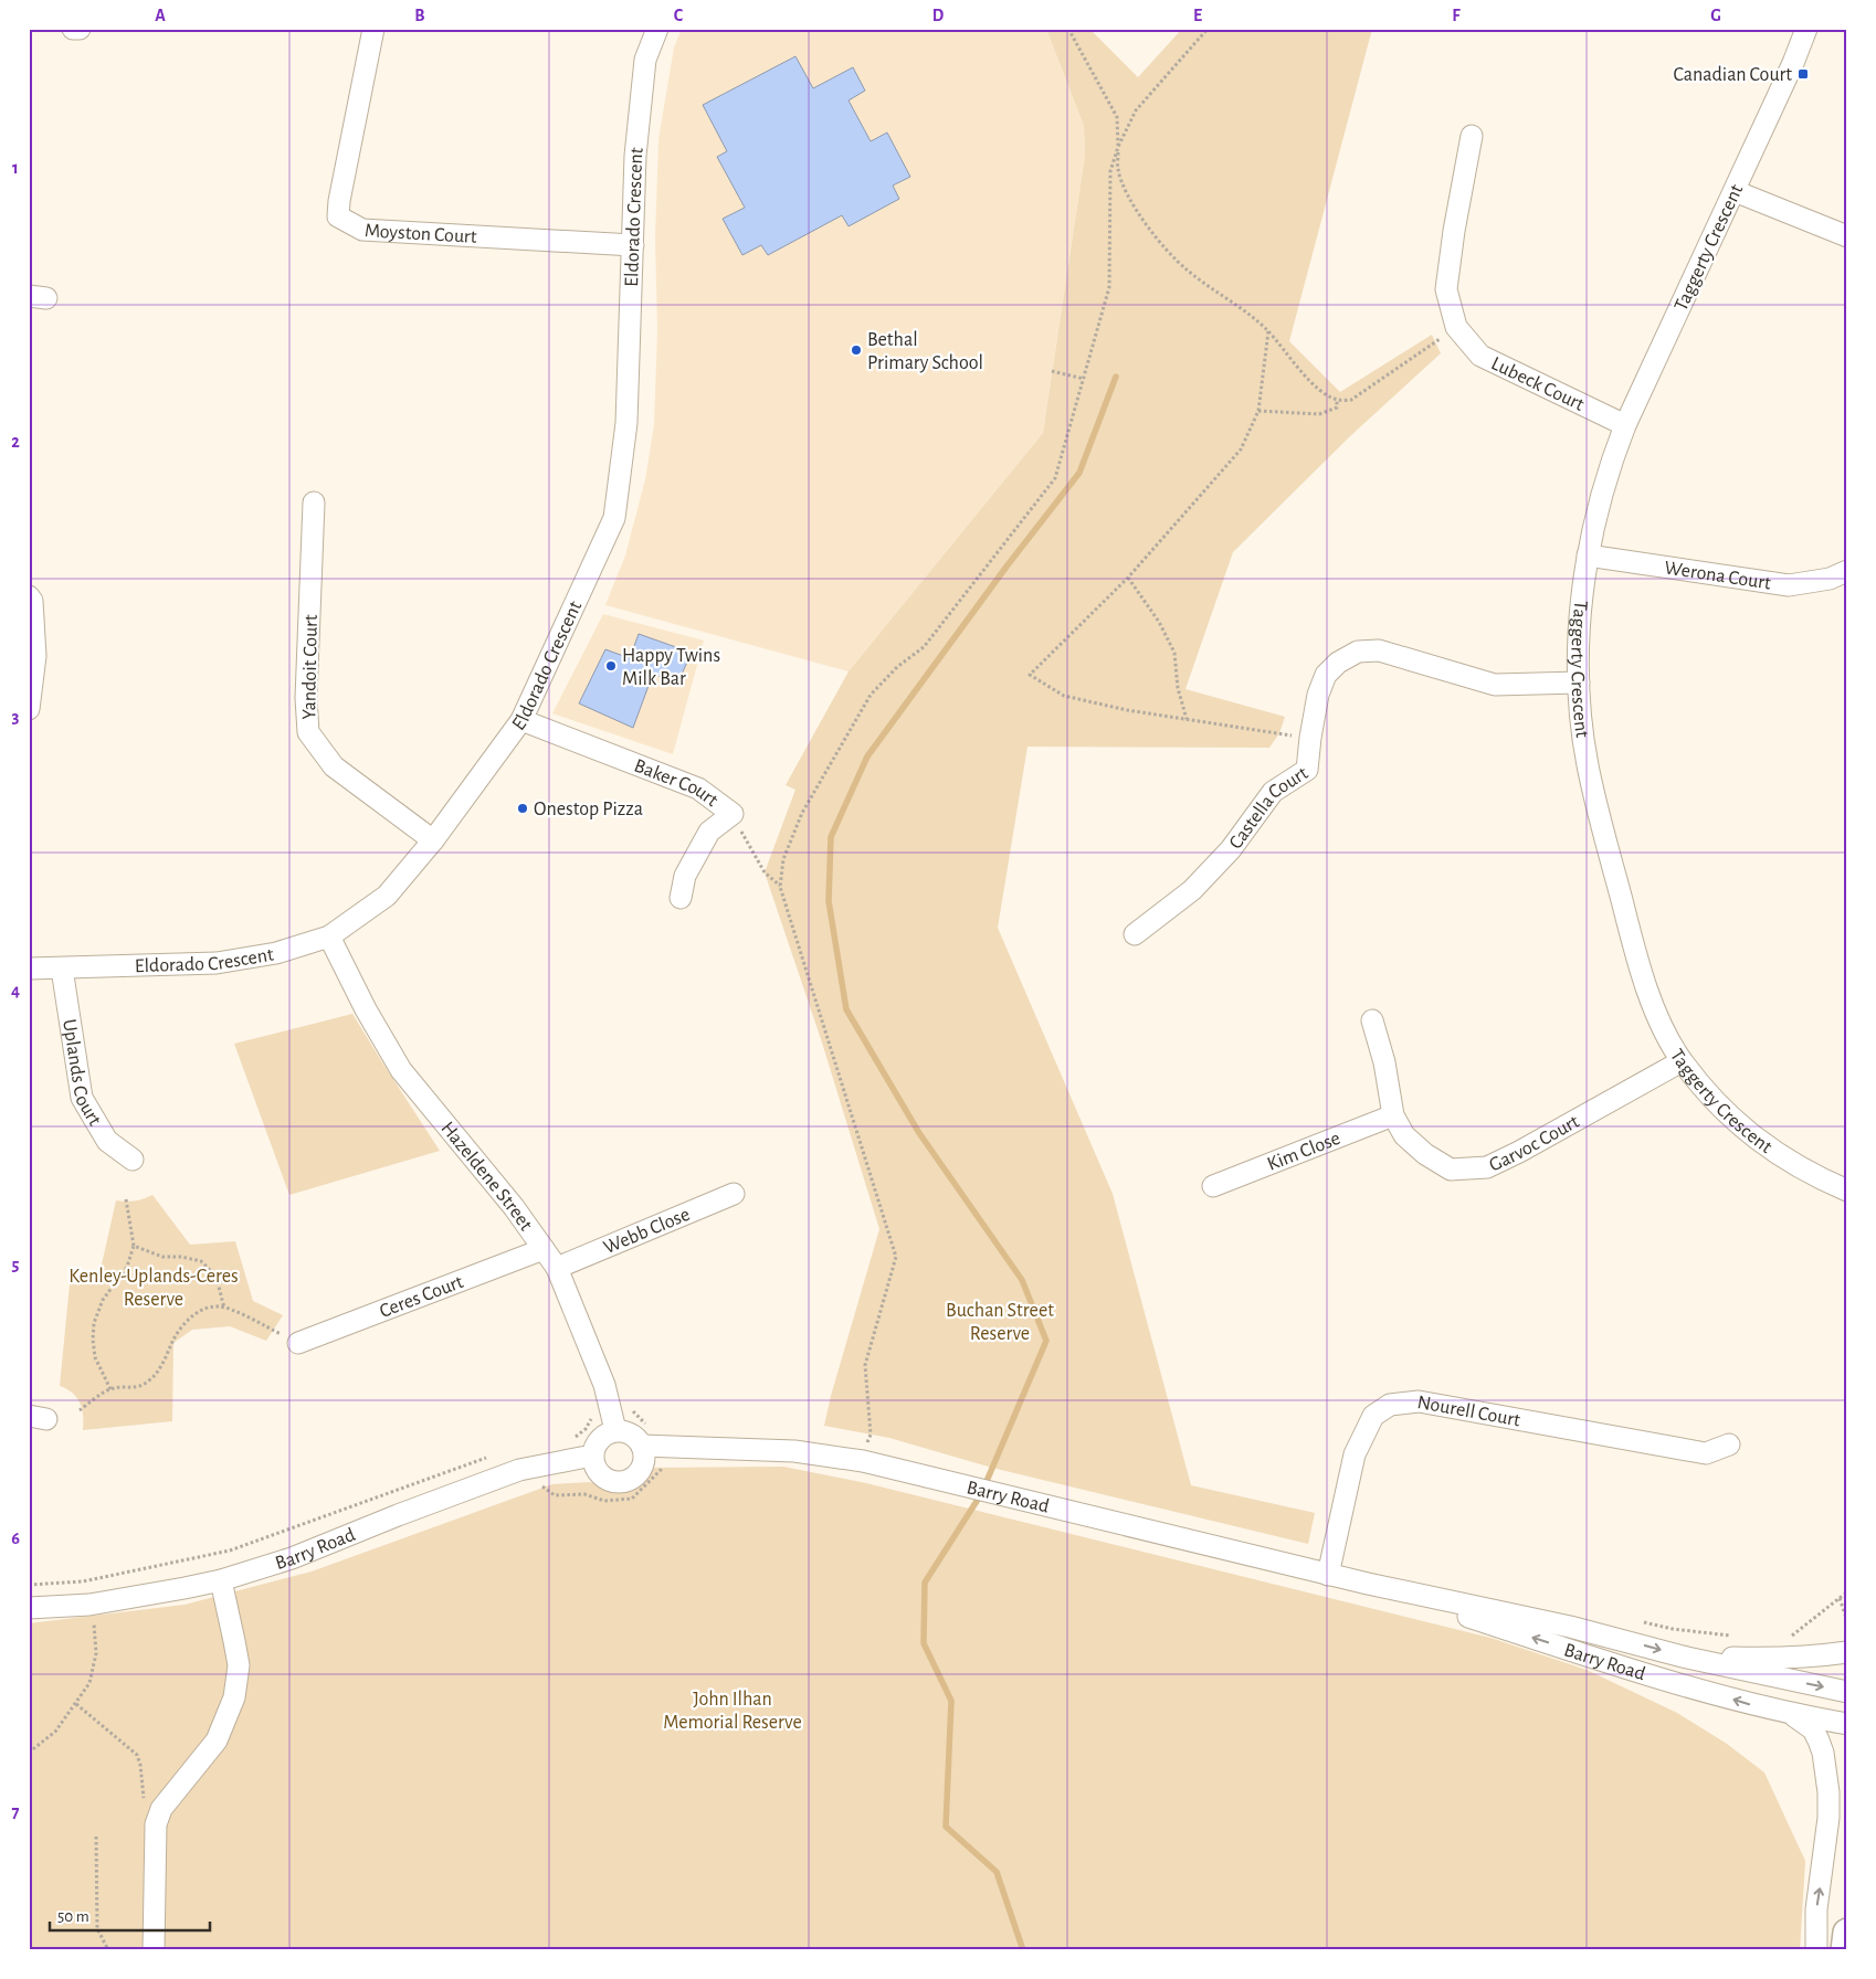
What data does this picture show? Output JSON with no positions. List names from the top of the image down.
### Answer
{
  "streets": {
    "street": [
      "Eldorado Crescent",
      "Moyston Court",
      "Taggerty Crescent",
      "Lubeck Court",
      "Werona Court",
      "Yandoit Court",
      "Baker Court",
      "Castella Court",
      "Uplands Court",
      "Garvoc Court",
      "Kim Close",
      "Hazeldene Street",
      "Webb Close",
      "Ceres Court",
      "Nourell Court",
      "Barry Road"
    ]
  },
  "crossings": [
    ["Eldorado Crescent", "Moyston Court"],
    ["Eldorado Crescent", "Yandoit Court"],
    ["Eldorado Crescent", "Baker Court"],
    ["Eldorado Crescent", "Uplands Court"],
    ["Eldorado Crescent", "Hazeldene Street"],
    ["Taggerty Crescent", "Lubeck Court"],
    ["Taggerty Crescent", "Werona Court"],
    ["Taggerty Crescent", "Castella Court"],
    ["Taggerty Crescent", "Garvoc Court"],
    ["Garvoc Court", "Kim Close"],
    ["Hazeldene Street", "Webb Close"],
    ["Hazeldene Street", "Ceres Court"],
    ["Hazeldene Street", "Barry Road"],
    ["Nourell Court", "Barry Road"]
  ],
  "parks": ["Kenley-Uplands-Ceres Reserve", "Buchan Street Reserve", "John Ilhan Memorial Reserve"],
  "places": {
    "transit": ["Canadian Court"],
    "other": ["Bethal Primary School", "Happy Twins Milk Bar", "Onestop Pizza"]
  },
  "scale_bar": "50 m",
  "grid": {
    "columns": [
      "A",
      "B",
      "C",
      "D",
      "E",
      "F",
      "G"
    ],
    "rows": [
      "1",
      "2",
      "3",
      "4",
      "5",
      "6",
      "7"
    ]
  }
}
